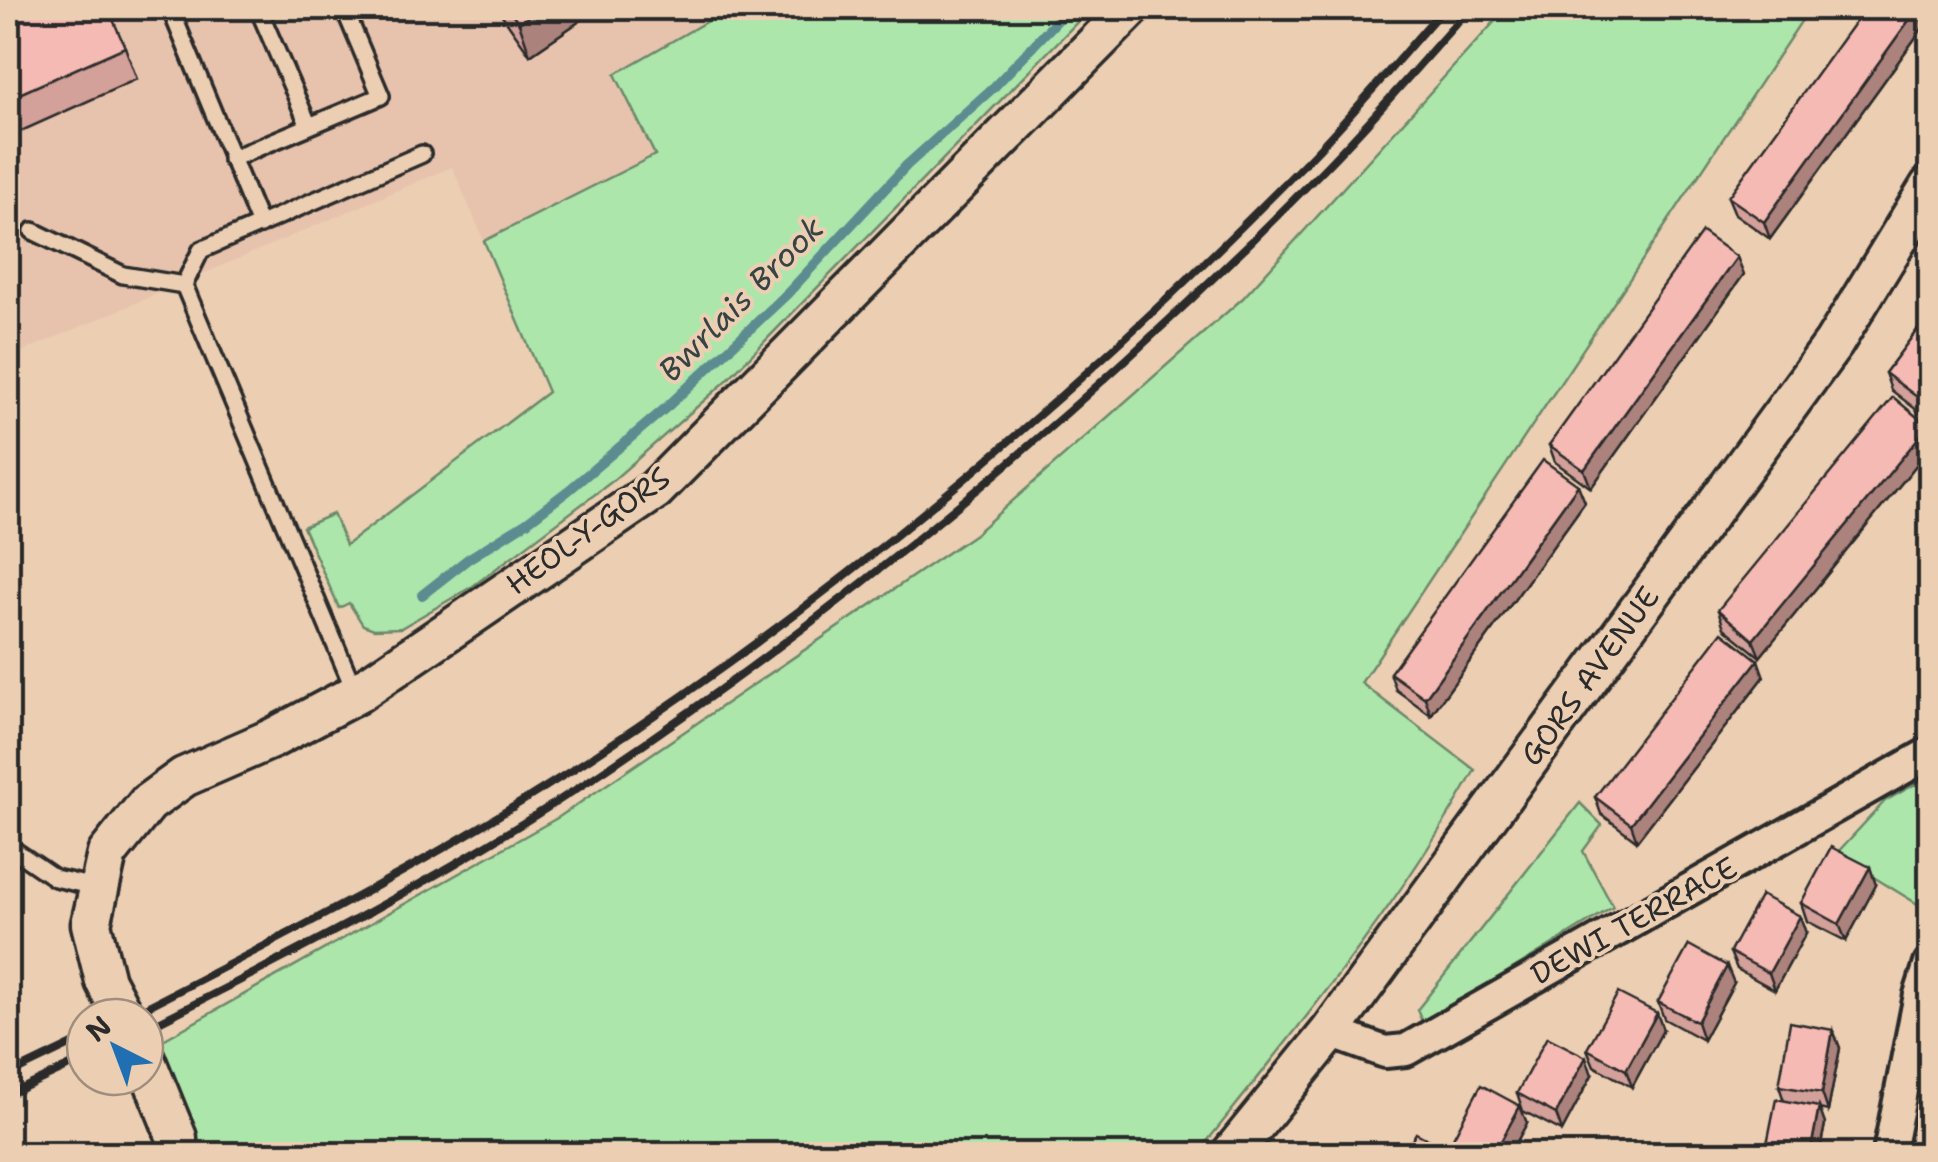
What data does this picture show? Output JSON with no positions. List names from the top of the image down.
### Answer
{
  "streets": {
    "street": ["HEOL-Y-GORS", "GORS AVENUE", "DEWI TERRACE"]
  },
  "crossings": [
    ["GORS AVENUE", "DEWI TERRACE"]
  ],
  "water": ["Bwrlais Brook"],
  "north": "top left"
}
